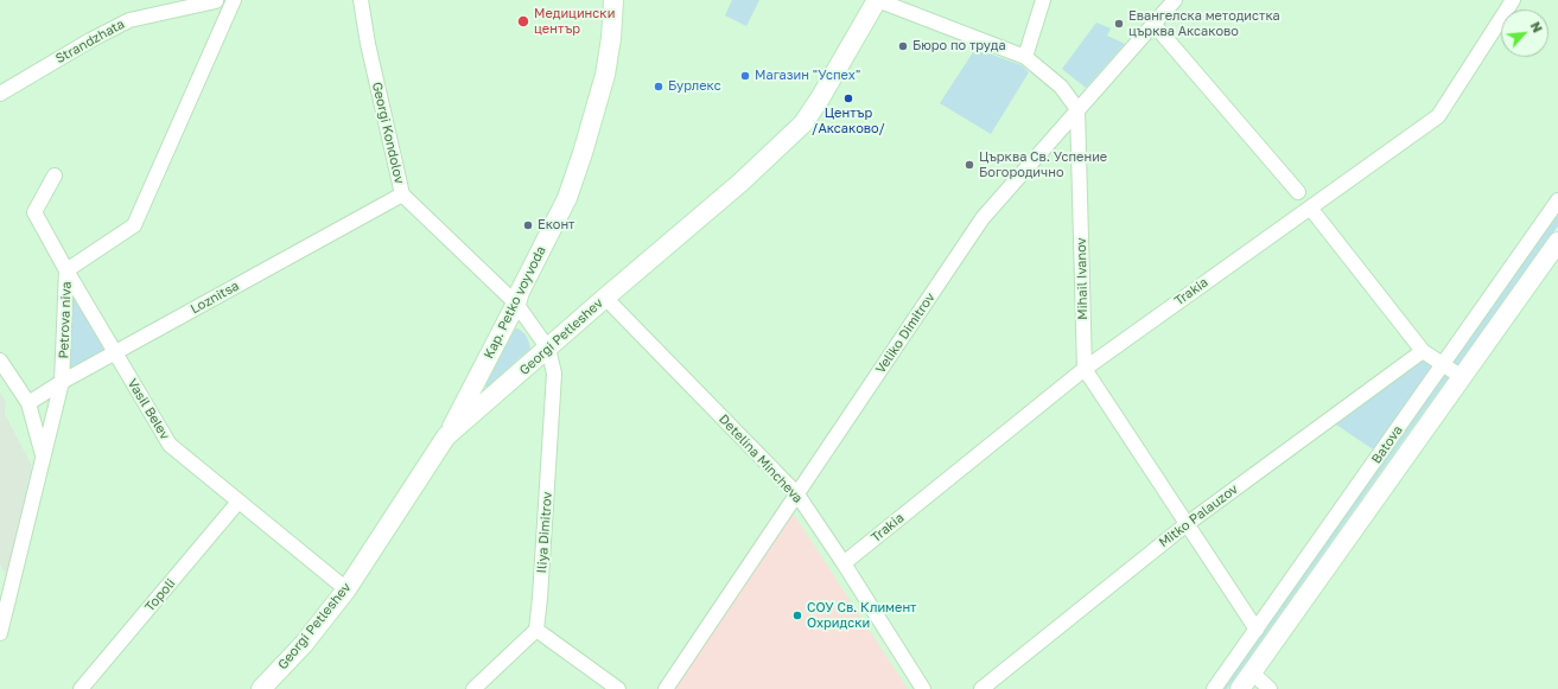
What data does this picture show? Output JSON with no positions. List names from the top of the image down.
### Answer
{
  "streets": {
    "main road": ["Kap. Petko voyvoda", "Georgi Petleshev"],
    "street": [
      "Strandzhata",
      "Georgi Kondolov",
      "Mihail Ivanov",
      "Trakia",
      "Loznitsa",
      "Petrova niva",
      "Veliko Dimitrov",
      "Vasil Belev",
      "Batova",
      "Detelina Mincheva",
      "Mitko Palauzov",
      "Iliya Dimitrov",
      "Topoli"
    ]
  },
  "crossings": [
    ["Georgi Kondolov", "Loznitsa"],
    ["Georgi Kondolov", "Kap. Petko voyvoda"],
    ["Georgi Kondolov", "Georgi Petleshev"],
    ["Georgi Kondolov", "Iliya Dimitrov"],
    ["Mihail Ivanov", "Trakia"],
    ["Mihail Ivanov", "Veliko Dimitrov"],
    ["Trakia", "Detelina Mincheva"],
    ["Loznitsa", "Petrova niva"],
    ["Loznitsa", "Vasil Belev"],
    ["Kap. Petko voyvoda", "Georgi Petleshev"],
    ["Petrova niva", "Vasil Belev"],
    ["Veliko Dimitrov", "Detelina Mincheva"],
    ["Georgi Petleshev", "Vasil Belev"],
    ["Georgi Petleshev", "Detelina Mincheva"],
    ["Georgi Petleshev", "Iliya Dimitrov"],
    ["Vasil Belev", "Topoli"]
  ],
  "places": [
    "Медицински център",
    "Евангелска методистка църква Аксаково",
    "Бюро по труда",
    "Магазин \"Успех\"",
    "Бурлекс",
    "Център /Аксаково/",
    "Църква Св. Успение Богородично",
    "Еконт",
    "СОУ Св. Климент Охридски"
  ],
  "north": "top right"
}
